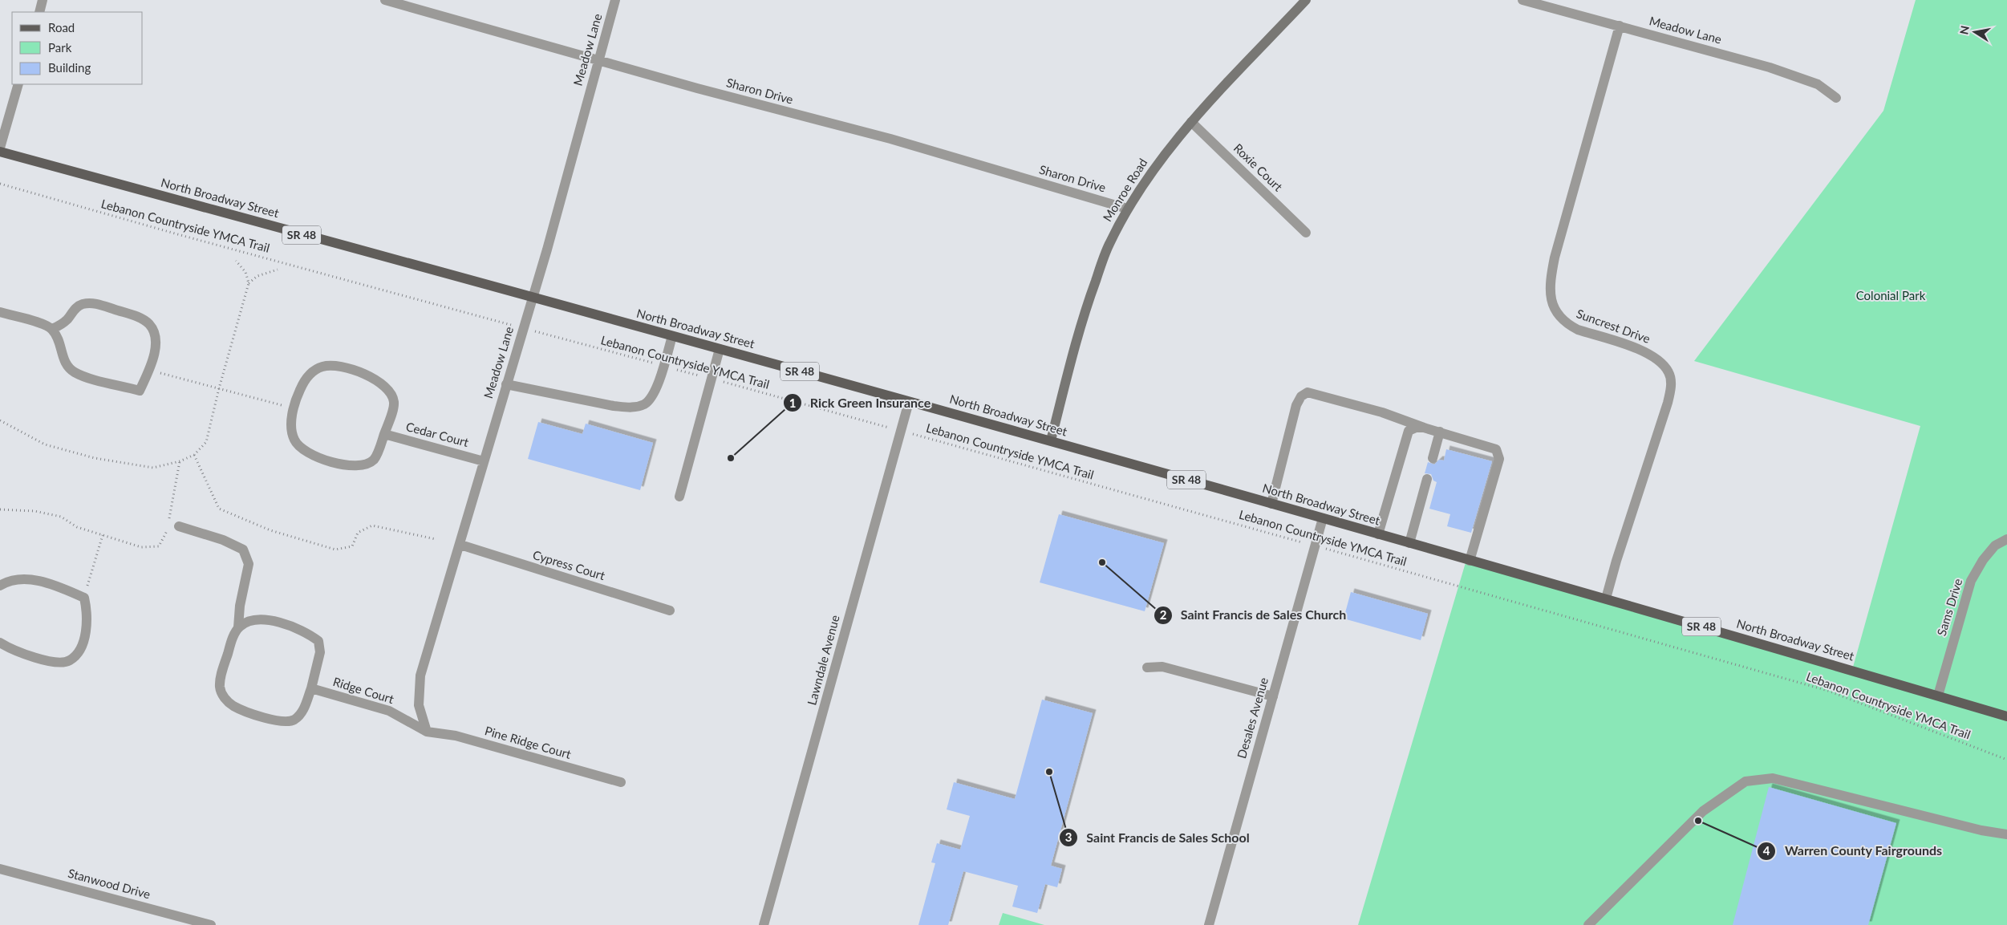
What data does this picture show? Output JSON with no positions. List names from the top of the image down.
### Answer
{
  "streets": {
    "main road": ["North Broadway Street", "SR 48"],
    "street": [
      "Meadow Lane",
      "Sharon Drive",
      "Roxie Court",
      "Monroe Road",
      "Suncrest Drive",
      "Cedar Court",
      "Cypress Court",
      "Sams Drive",
      "Lawndale Avenue",
      "Ridge Court",
      "Desales Avenue",
      "Pine Ridge Court",
      "Stanwood Drive"
    ],
    "path": ["Lebanon Countryside YMCA Trail"]
  },
  "crossings": [
    ["Meadow Lane", "Sharon Drive"],
    ["Meadow Lane", "North Broadway Street"],
    ["Meadow Lane", "Lebanon Countryside YMCA Trail"],
    ["Meadow Lane", "Suncrest Drive"],
    ["Meadow Lane", "Cedar Court"],
    ["Meadow Lane", "Cypress Court"],
    ["Meadow Lane", "Ridge Court"],
    ["Meadow Lane", "Pine Ridge Court"],
    ["Sharon Drive", "Monroe Road"],
    ["Roxie Court", "Monroe Road"],
    ["Monroe Road", "North Broadway Street"],
    ["North Broadway Street", "Suncrest Drive"],
    ["North Broadway Street", "Sams Drive"],
    ["North Broadway Street", "Lawndale Avenue"],
    ["North Broadway Street", "Desales Avenue"],
    ["Lebanon Countryside YMCA Trail", "Lawndale Avenue"],
    ["Lebanon Countryside YMCA Trail", "Desales Avenue"],
    ["Ridge Court", "Pine Ridge Court"]
  ],
  "parks": ["Colonial Park"],
  "places": [
    "Rick Green Insurance",
    "Saint Francis de Sales Church",
    "Saint Francis de Sales School",
    "Warren County Fairgrounds"
  ],
  "legend": ["Road", "Park", "Building"],
  "north": "left"
}
